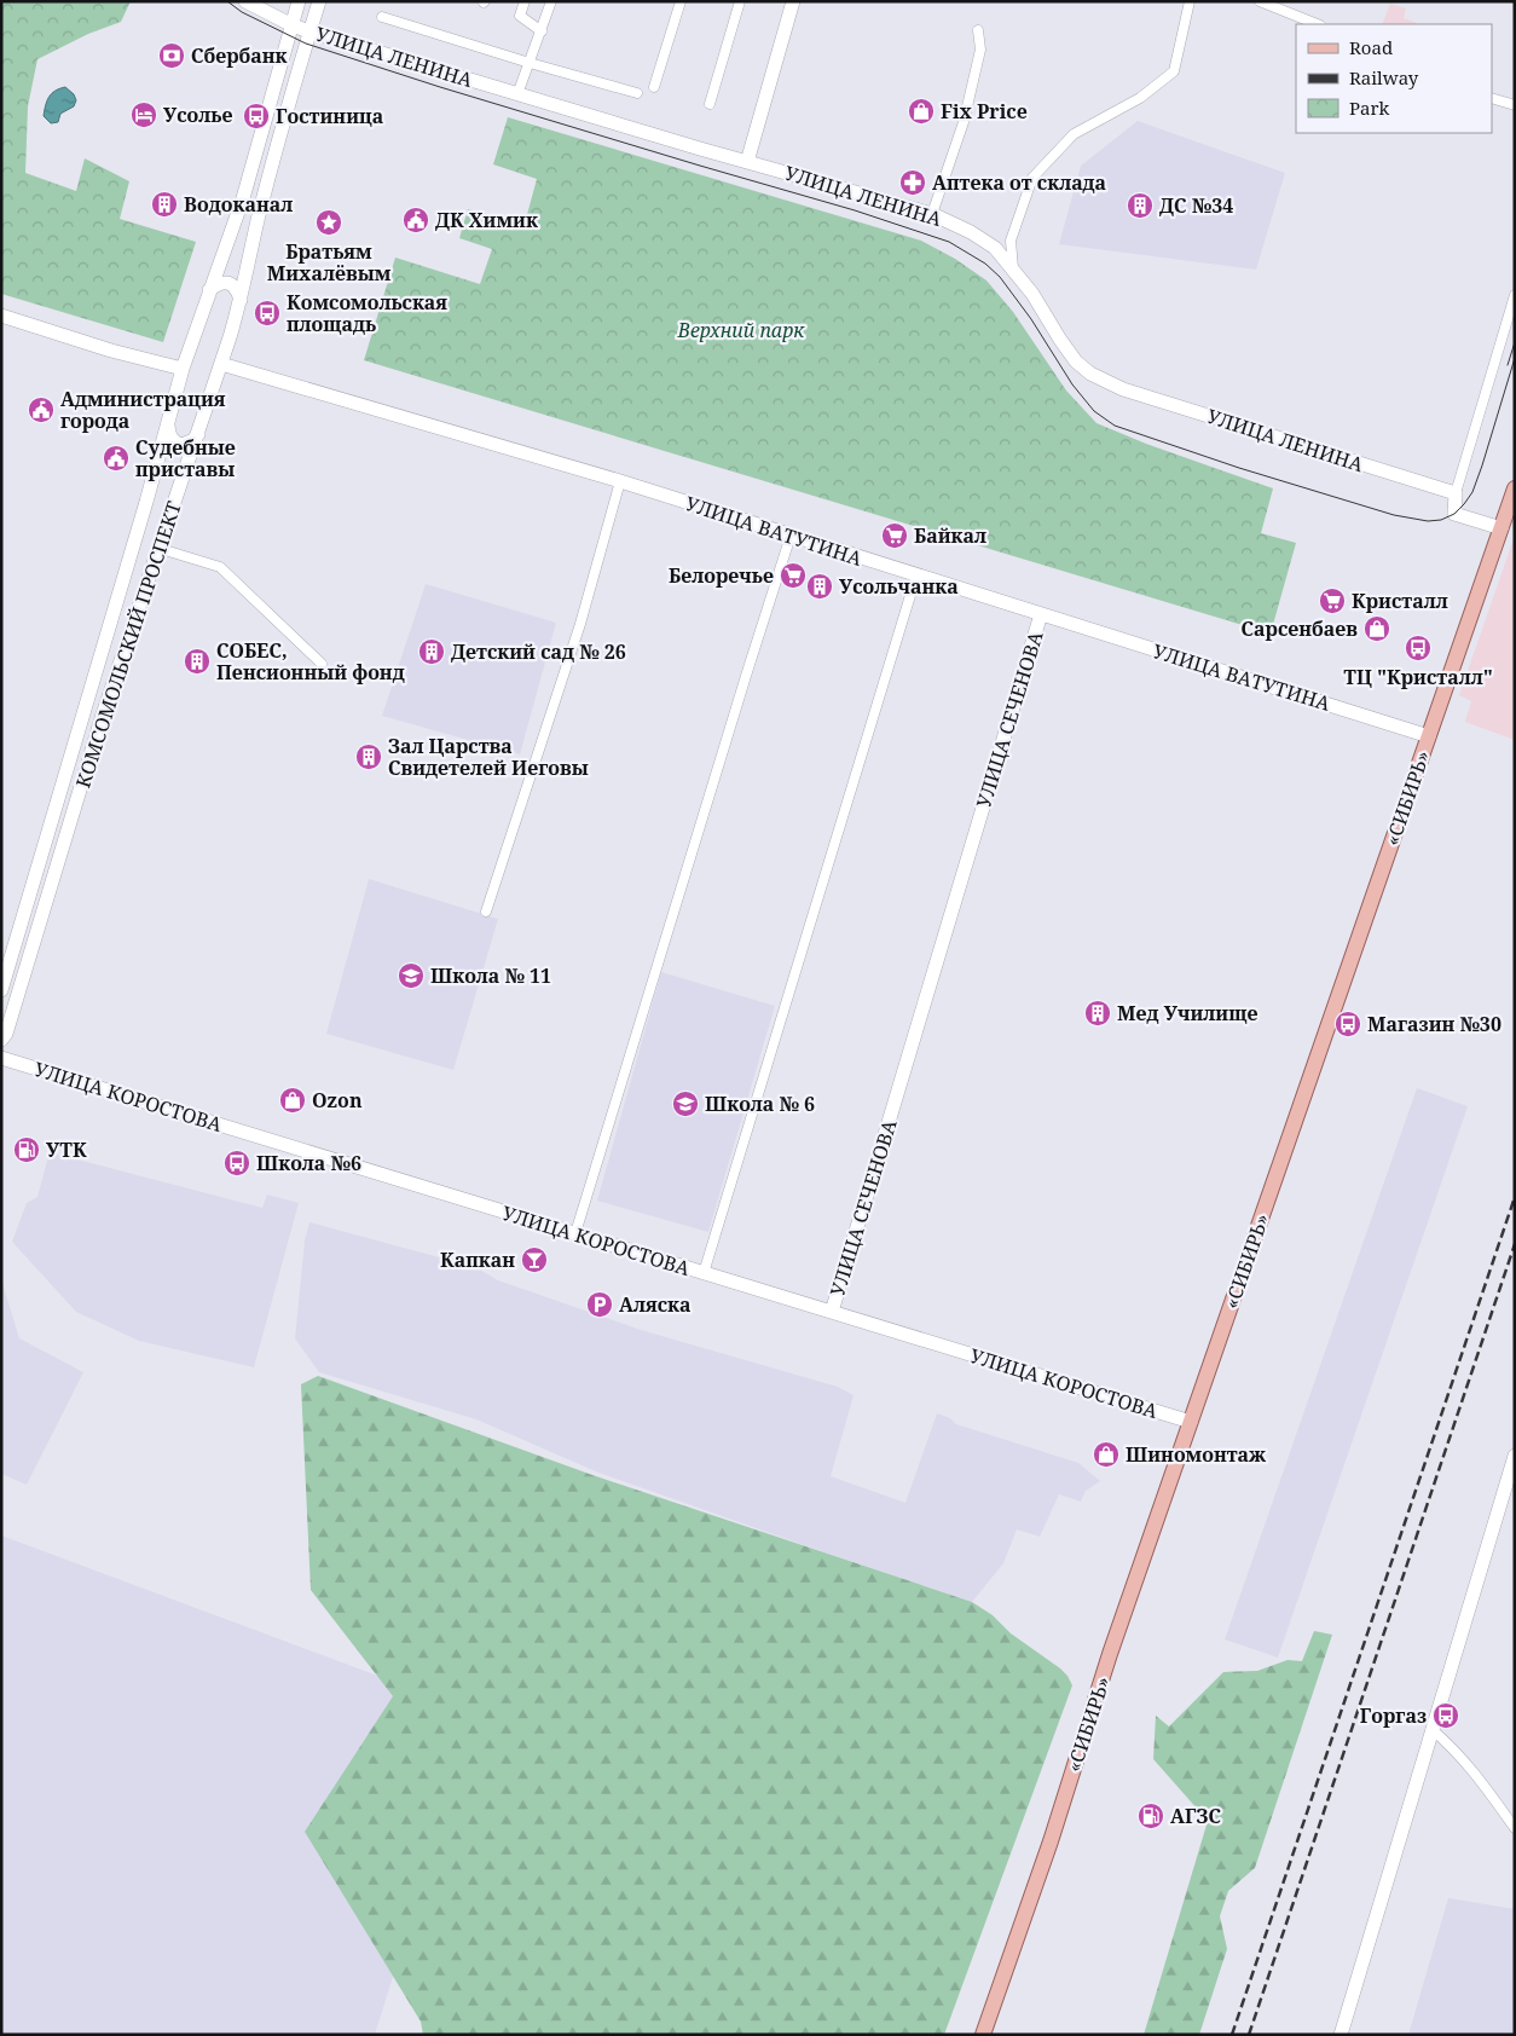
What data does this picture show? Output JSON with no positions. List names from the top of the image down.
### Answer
{
  "streets": {
    "main road": ["«СИБИРЬ»"],
    "street": [
      "УЛИЦА ЛЕНИНА",
      "УЛИЦА ВАТУТИНА",
      "КОМСОМОЛЬСКИЙ ПРОСПЕКТ",
      "УЛИЦА СЕЧЕНОВА",
      "УЛИЦА КОРОСТОВА"
    ]
  },
  "crossings": [
    ["УЛИЦА ЛЕНИНА", "КОМСОМОЛЬСКИЙ ПРОСПЕКТ"],
    ["УЛИЦА ВАТУТИНА", "КОМСОМОЛЬСКИЙ ПРОСПЕКТ"],
    ["УЛИЦА ВАТУТИНА", "УЛИЦА СЕЧЕНОВА"],
    ["УЛИЦА ВАТУТИНА", "«СИБИРЬ»"],
    ["УЛИЦА СЕЧЕНОВА", "УЛИЦА КОРОСТОВА"],
    ["«СИБИРЬ»", "УЛИЦА КОРОСТОВА"]
  ],
  "parks": ["Верхний парк"],
  "places": {
    "bank": ["Сбербанк"],
    "shop": [
      "Fix Price",
      "Сарсенбаев",
      "Ozon",
      "Шиномонтаж"
    ],
    "hotel": ["Усолье"],
    "bus stop": [
      "Гостиница",
      "Комсомольская площадь",
      "ТЦ \"Кристалл\"",
      "Магазин №30",
      "Школа №6",
      "Горгаз"
    ],
    "pharmacy": ["Аптека от склада"],
    "building": [
      "Водоканал",
      "ДС №34",
      "Усольчанка",
      "Детский сад № 26",
      "СОБЕС, Пенсионный фонд",
      "Зал Царства Свидетелей Иеговы",
      "Мед Училище"
    ],
    "public building": ["ДК Химик", "Администрация города", "Судебные приставы"],
    "place": ["Братьям Михалёвым"],
    "supermarket": ["Байкал", "Белоречье", "Кристалл"],
    "school or university": ["Школа № 11", "Школа № 6"],
    "fuel station": ["УТК", "АГЗС"],
    "bar": ["Капкан"],
    "parking": ["Аляска"]
  },
  "legend": ["Road", "Railway", "Park"]
}
